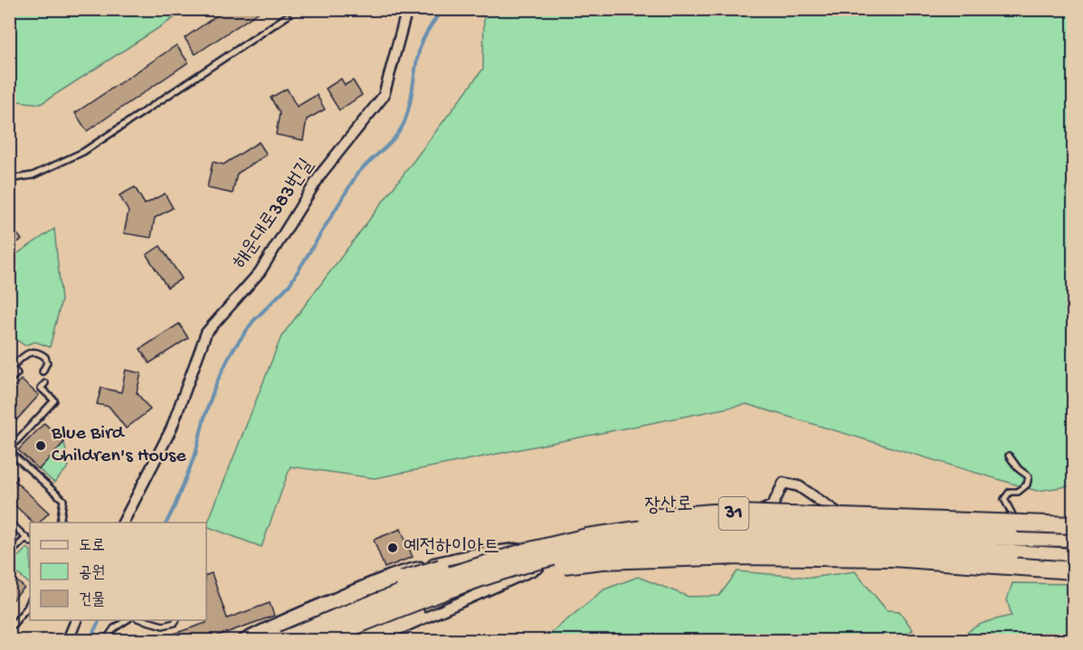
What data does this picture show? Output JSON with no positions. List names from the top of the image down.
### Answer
{
  "streets": {
    "highway": ["장산로", "31"],
    "street": ["해운대로383번길"]
  },
  "places": ["Blue Bird Children's House", "예전하이아트"],
  "legend": ["도로", "공원", "건물"]
}
